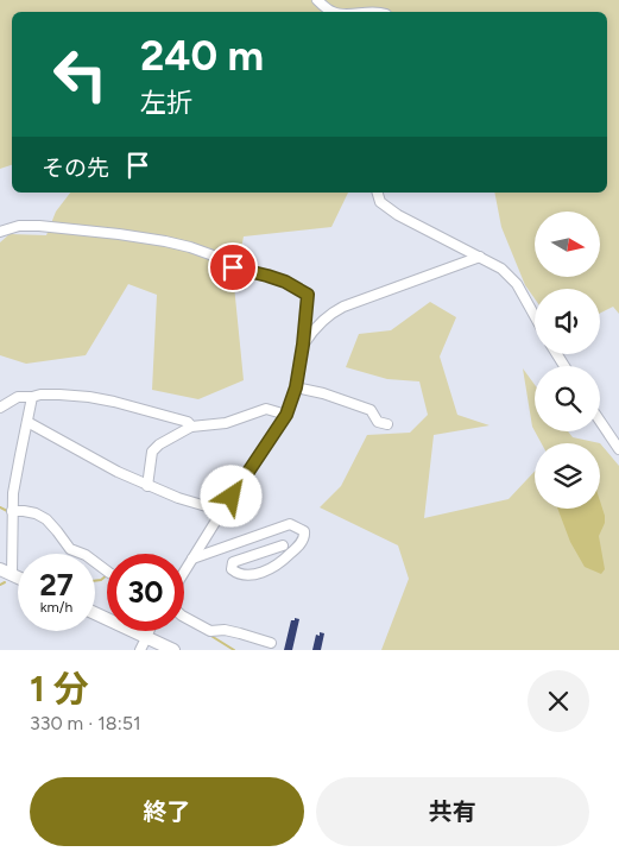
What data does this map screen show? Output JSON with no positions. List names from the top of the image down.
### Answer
{
  "north": "right",
  "page": {
    "turn": ["240 m", "左折"],
    "then": "その先",
    "speed": "27 km/h",
    "limit": "30",
    "heading": ["1 分", "330 m · 18:51"],
    "buttons": ["終了", "共有"]
  }
}
